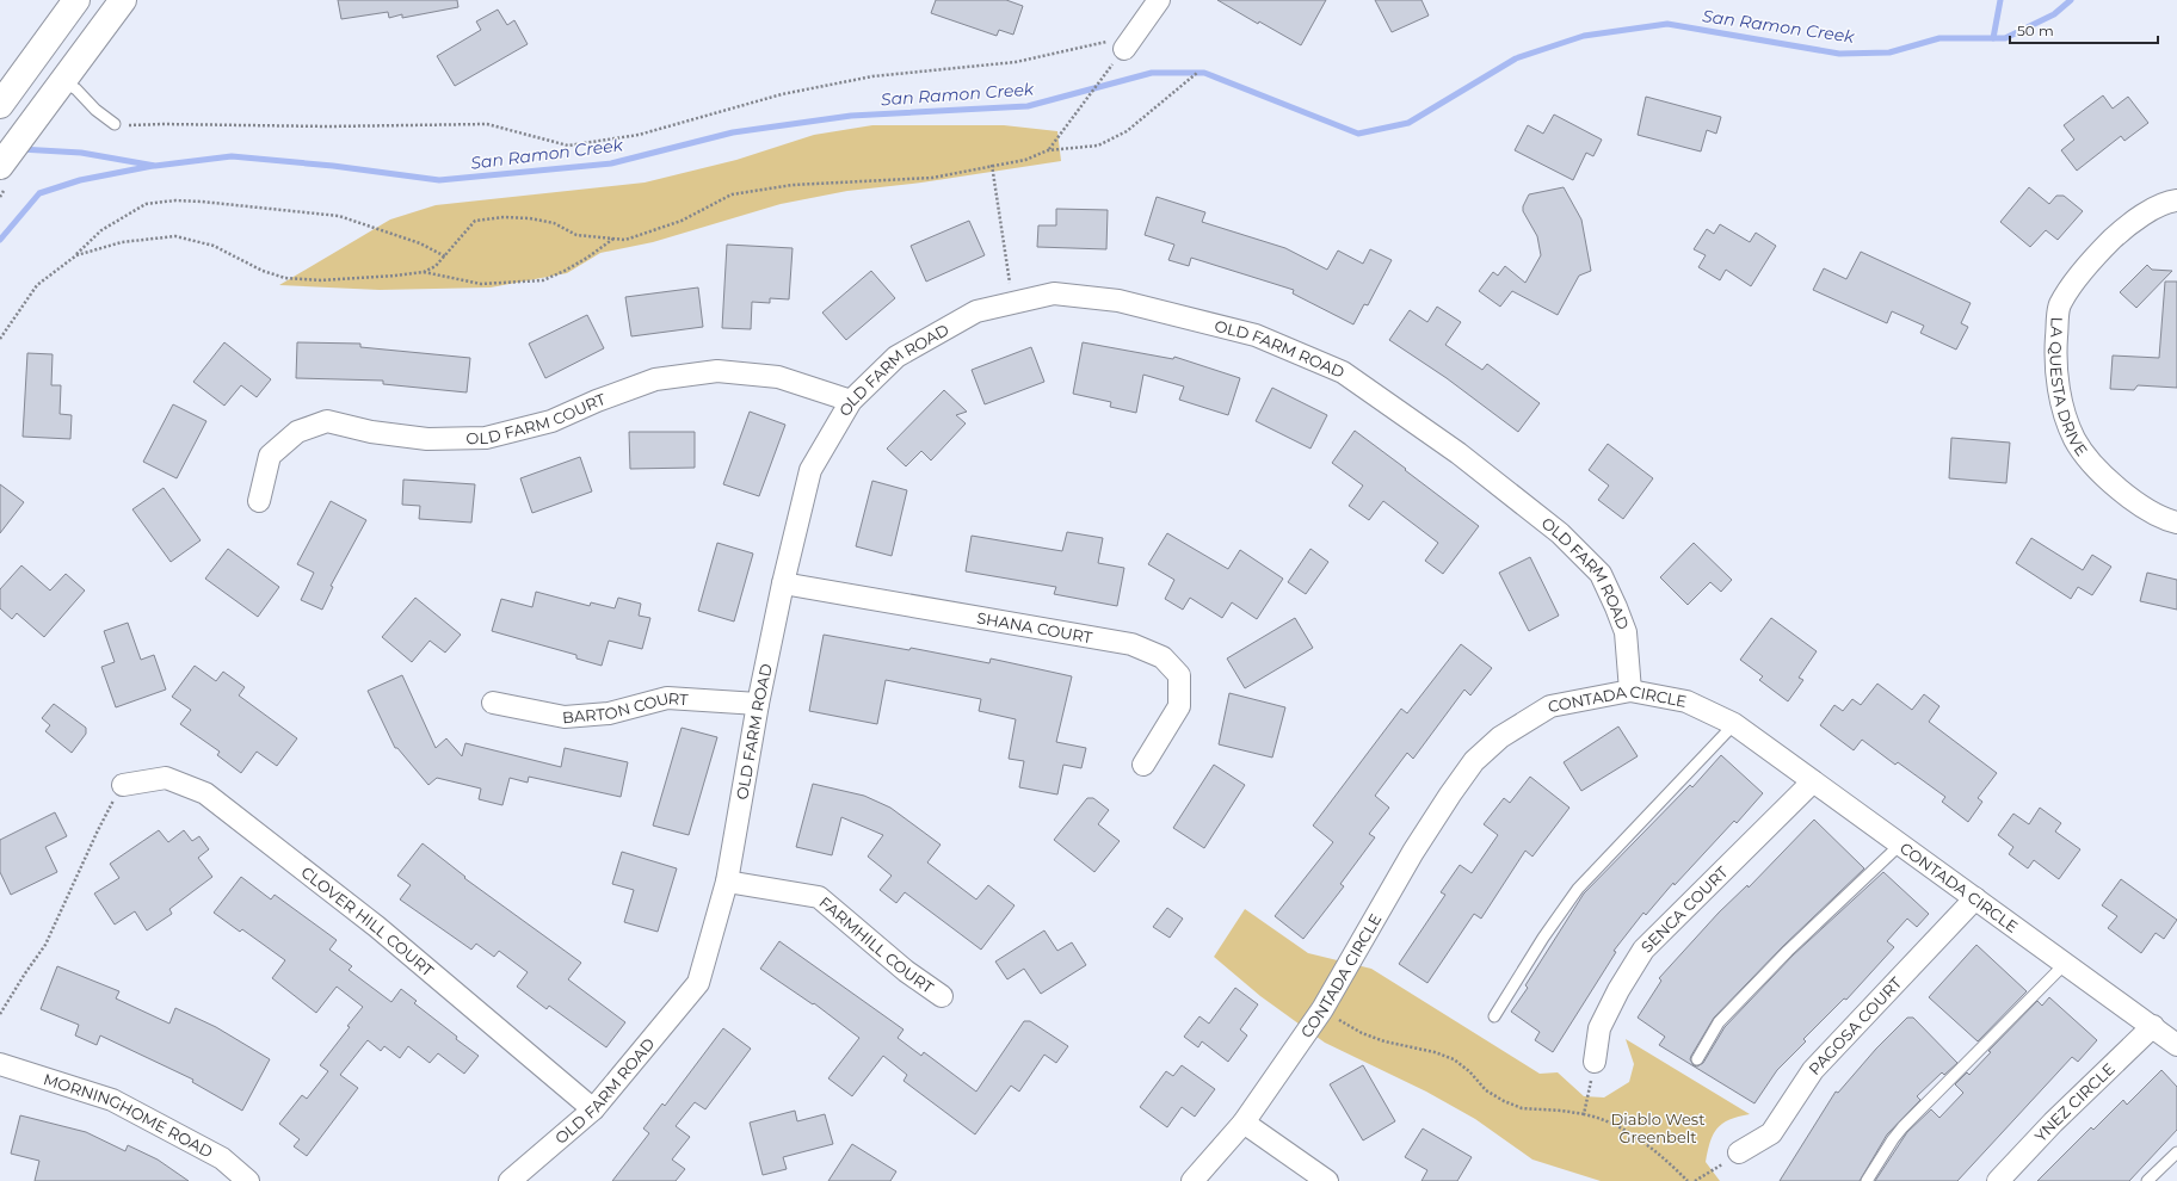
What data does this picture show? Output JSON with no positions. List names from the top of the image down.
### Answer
{
  "streets": {
    "street": [
      "OLD FARM ROAD",
      "LA QUESTA DRIVE",
      "OLD FARM COURT",
      "SHANA COURT",
      "BARTON COURT",
      "CONTADA CIRCLE",
      "SENCA COURT",
      "CLOVER HILL COURT",
      "FARMHILL COURT",
      "PAGOSA COURT",
      "YNEZ CIRCLE",
      "MORNINGHOME ROAD"
    ]
  },
  "crossings": [
    ["OLD FARM ROAD", "OLD FARM COURT"],
    ["OLD FARM ROAD", "SHANA COURT"],
    ["OLD FARM ROAD", "BARTON COURT"],
    ["OLD FARM ROAD", "CONTADA CIRCLE"],
    ["OLD FARM ROAD", "CLOVER HILL COURT"],
    ["OLD FARM ROAD", "FARMHILL COURT"],
    ["CONTADA CIRCLE", "SENCA COURT"],
    ["CONTADA CIRCLE", "PAGOSA COURT"],
    ["CONTADA CIRCLE", "YNEZ CIRCLE"]
  ],
  "water": ["San Ramon Creek"],
  "parks": ["Diablo West Greenbelt"],
  "scale_bar": "50 m"
}
